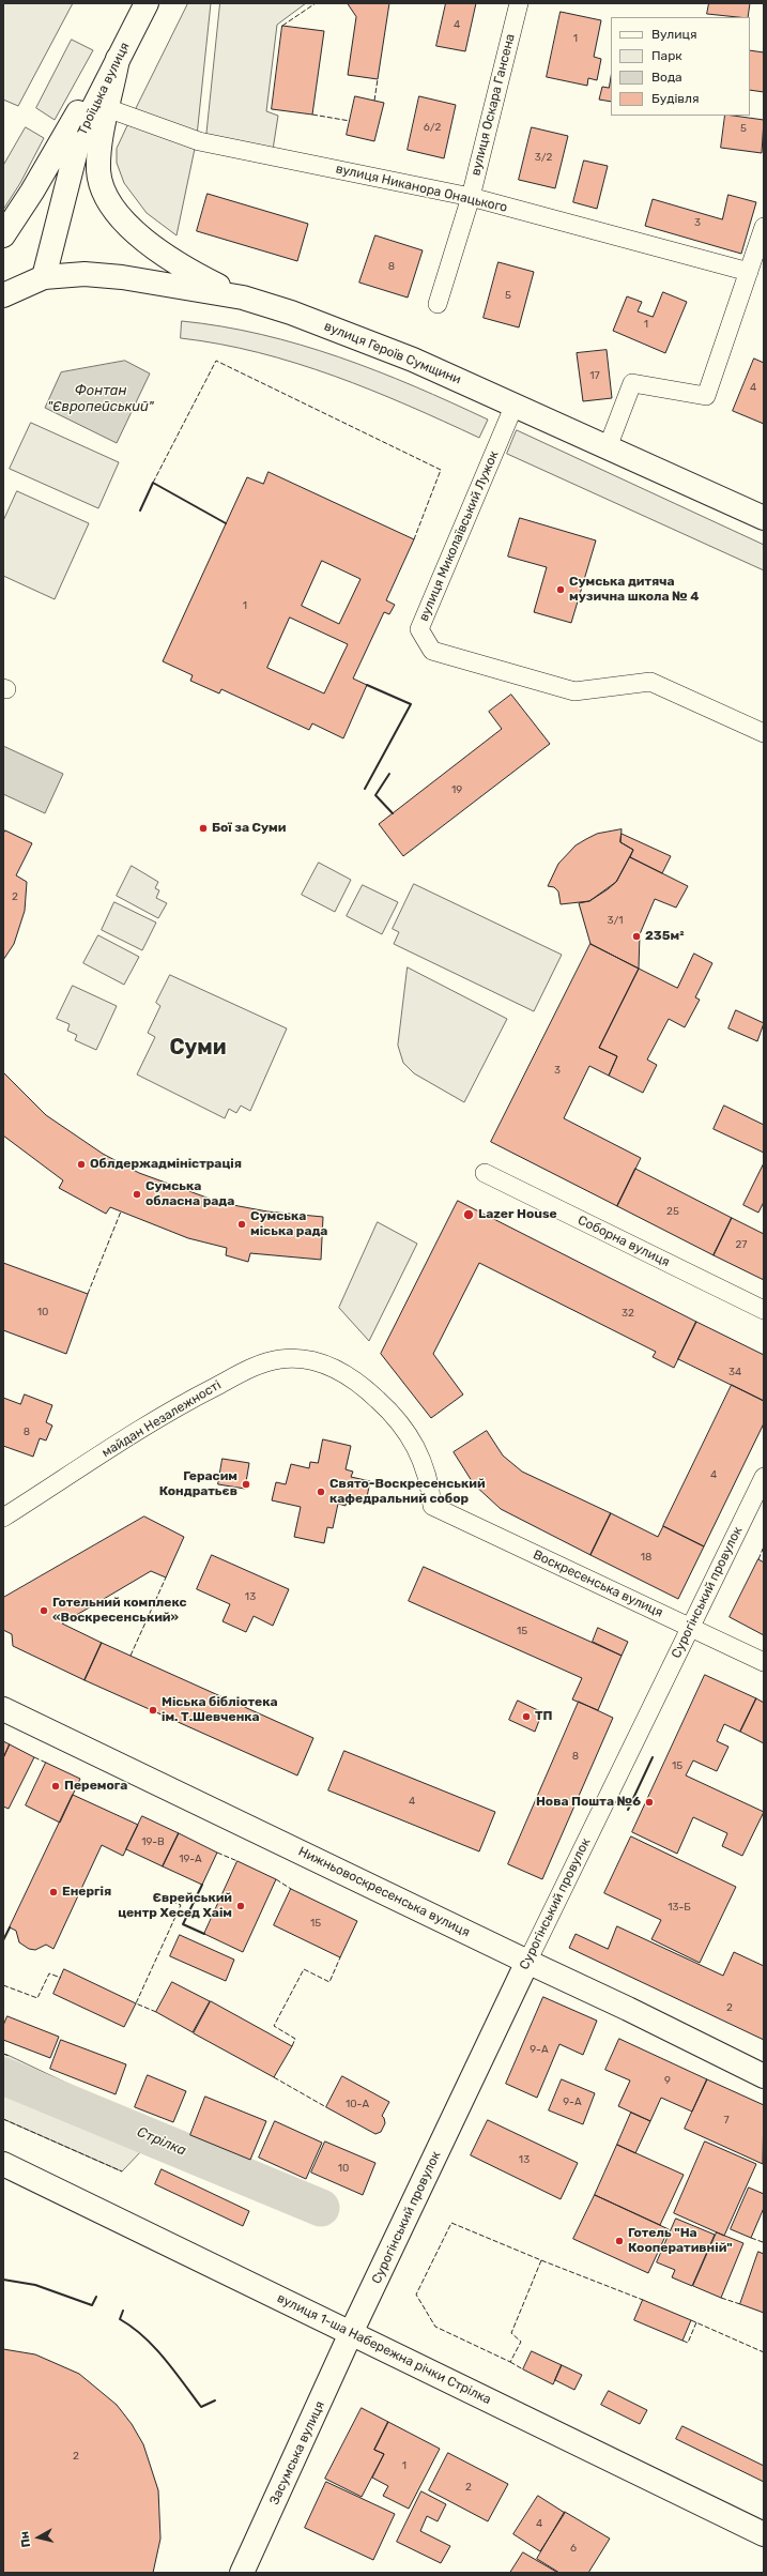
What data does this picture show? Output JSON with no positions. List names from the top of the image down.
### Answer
{
  "streets": {
    "main road": [
      "Троїцька вулиця",
      "вулиця Героїв Сумщини",
      "Сурогінський провулок",
      "Нижньовоскресенська вулиця",
      "вулиця 1-ша Набережна річки Стрілка",
      "Засумська вулиця"
    ],
    "street": [
      "вулиця Оскара Гансена",
      "вулиця Никанора Онацького",
      "вулиця Миколаївський Лужок",
      "Соборна вулиця",
      "майдан Незалежності",
      "Воскресенська вулиця"
    ]
  },
  "crossings": [
    ["Троїцька вулиця", "вулиця Никанора Онацького"],
    ["Троїцька вулиця", "вулиця Героїв Сумщини"],
    ["вулиця Оскара Гансена", "вулиця Никанора Онацького"],
    ["вулиця Героїв Сумщини", "вулиця Миколаївський Лужок"],
    ["майдан Незалежності", "Воскресенська вулиця"],
    ["Воскресенська вулиця", "Сурогінський провулок"],
    ["Сурогінський провулок", "Нижньовоскресенська вулиця"],
    ["Сурогінський провулок", "вулиця 1-ша Набережна річки Стрілка"],
    ["Сурогінський провулок", "Засумська вулиця"],
    ["вулиця 1-ша Набережна річки Стрілка", "Засумська вулиця"]
  ],
  "districts": ["Суми"],
  "water": ["Фонтан \"Європейський\"", "Стрілка"],
  "places": [
    "Сумська дитяча музична школа № 4",
    "Бої за Суми",
    "235м²",
    "Облдержадміністрація",
    "Сумська обласна рада",
    "Lazer House",
    "Сумська міська рада",
    "Герасим Кондратьєв",
    "Свято-Воскресенський кафедральний собор",
    "Готельний комплекс «Воскресенський»",
    "Міська бібліотека ім. Т.Шевченка",
    "ТП",
    "Перемога",
    "Нова Пошта №6",
    "Енергія",
    "Єврейський центр Хесед Хаім",
    "Готель \"На Кооперативній\""
  ],
  "house_numbers": [
    "4",
    "1",
    "6/2",
    "5",
    "3/2",
    "3",
    "8",
    "5",
    "1",
    "17",
    "4",
    "1",
    "19",
    "2",
    "3/1",
    "3",
    "25",
    "27",
    "10",
    "32",
    "34",
    "8",
    "4",
    "18",
    "13",
    "15",
    "8",
    "15",
    "4",
    "19-В",
    "19-А",
    "13-Б",
    "15",
    "2",
    "9-А",
    "9",
    "9-А",
    "10-А",
    "7",
    "13",
    "10",
    "2",
    "1",
    "2",
    "4",
    "6"
  ],
  "legend": [
    "Вулиця",
    "Парк",
    "Вода",
    "Будівля"
  ],
  "north": "left"
}
